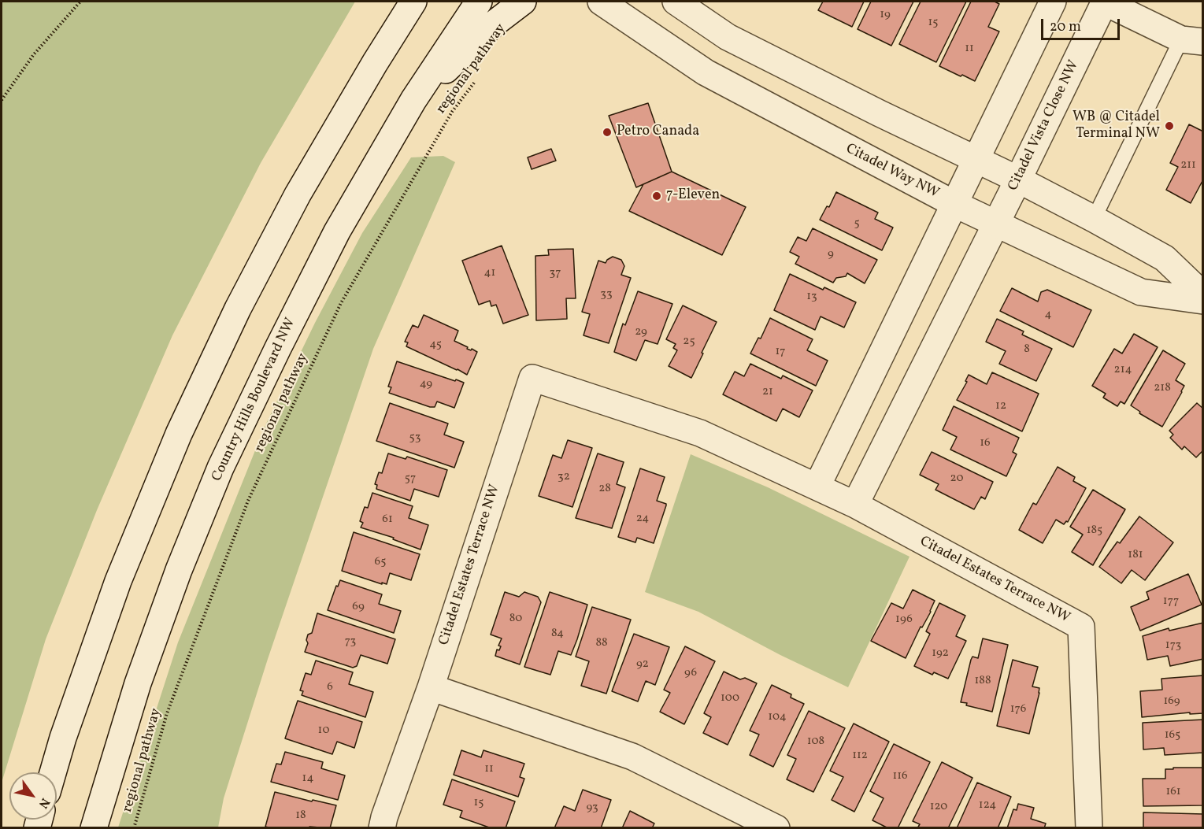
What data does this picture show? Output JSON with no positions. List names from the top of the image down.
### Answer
{
  "streets": {
    "street": [
      "Citadel Vista Close NW",
      "Citadel Way NW",
      "Country Hills Boulevard NW",
      "Citadel Estates Terrace NW"
    ],
    "path": ["regional pathway"]
  },
  "crossings": [
    ["Citadel Vista Close NW", "Citadel Way NW"]
  ],
  "places": ["WB @ Citadel Terminal NW", "Petro Canada", "7-Eleven"],
  "house_numbers": [
    "19",
    "15",
    "11",
    "211",
    "5",
    "9",
    "41",
    "37",
    "33",
    "13",
    "4",
    "29",
    "25",
    "45",
    "8",
    "17",
    "214",
    "49",
    "218",
    "21",
    "12",
    "53",
    "16",
    "32",
    "57",
    "20",
    "28",
    "24",
    "61",
    "185",
    "181",
    "65",
    "177",
    "69",
    "80",
    "196",
    "84",
    "73",
    "88",
    "173",
    "192",
    "92",
    "96",
    "188",
    "6",
    "100",
    "169",
    "176",
    "104",
    "10",
    "165",
    "108",
    "112",
    "11",
    "116",
    "14",
    "161",
    "15",
    "124",
    "120",
    "93",
    "18"
  ],
  "scale_bar": "20 m",
  "north": "bottom right"
}
